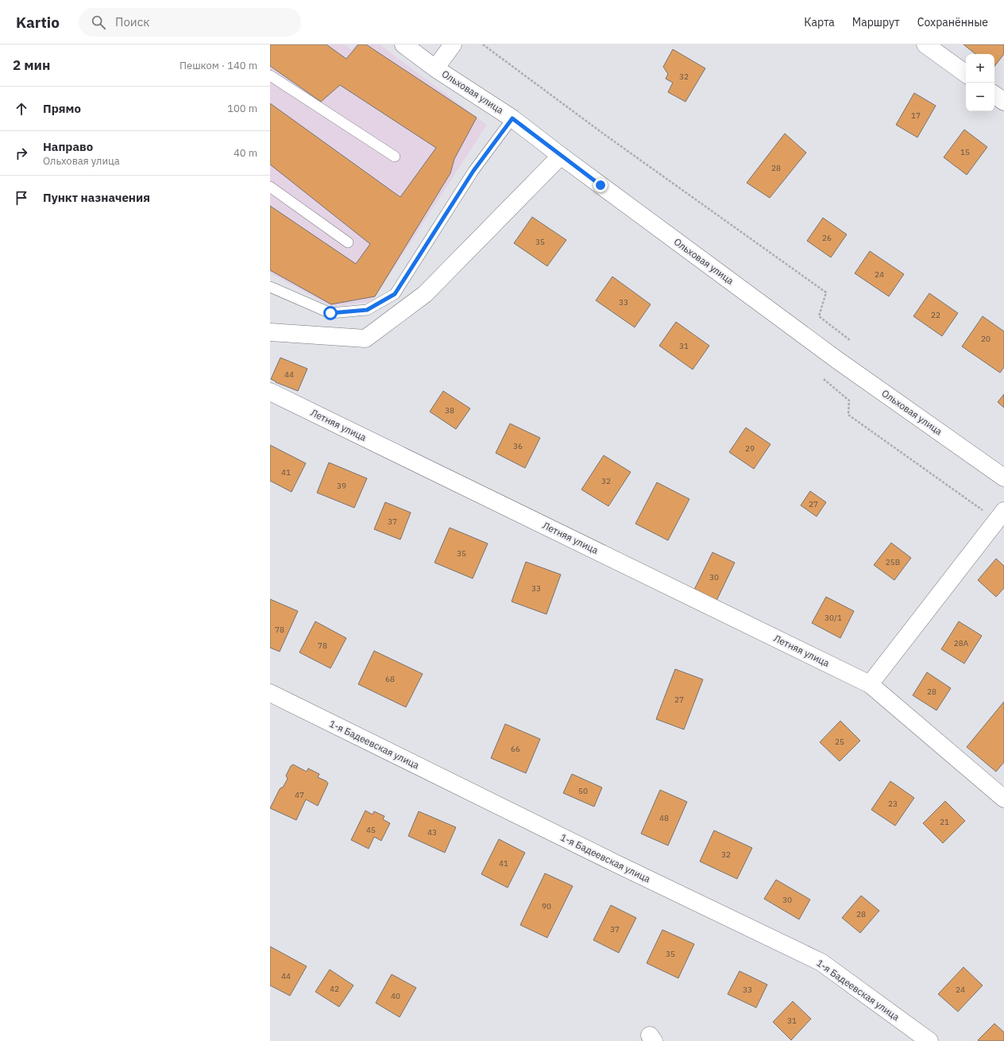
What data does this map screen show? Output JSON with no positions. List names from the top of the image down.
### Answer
{
  "streets": {
    "street": ["Ольховая улица", "Летняя улица", "1-я Бадеевская улица"]
  },
  "house_numbers": [
    "32",
    "17",
    "15",
    "28",
    "26",
    "35",
    "24",
    "33",
    "22",
    "20",
    "31",
    "44",
    "38",
    "36",
    "29",
    "41",
    "32",
    "39",
    "27",
    "37",
    "35",
    "25В",
    "30",
    "33",
    "30/1",
    "78",
    "28А",
    "78",
    "68",
    "28",
    "27",
    "25",
    "66",
    "50",
    "47",
    "23",
    "48",
    "21",
    "45",
    "43",
    "32",
    "41",
    "30",
    "90",
    "28",
    "37",
    "35",
    "44",
    "42",
    "33",
    "24",
    "40",
    "31"
  ],
  "page": {
    "header": "Kartio",
    "search": "Поиск",
    "nav": ["Карта", "Маршрут", "Сохранённые"],
    "heading": ["2 мин", "Пешком · 140 m"],
    "map_buttons": ["+", "−"],
    "list": [
      ["Прямо", "100 m"],
      ["Направо", "Ольховая улица", "40 m"],
      "Пункт назначения"
    ]
  }
}
